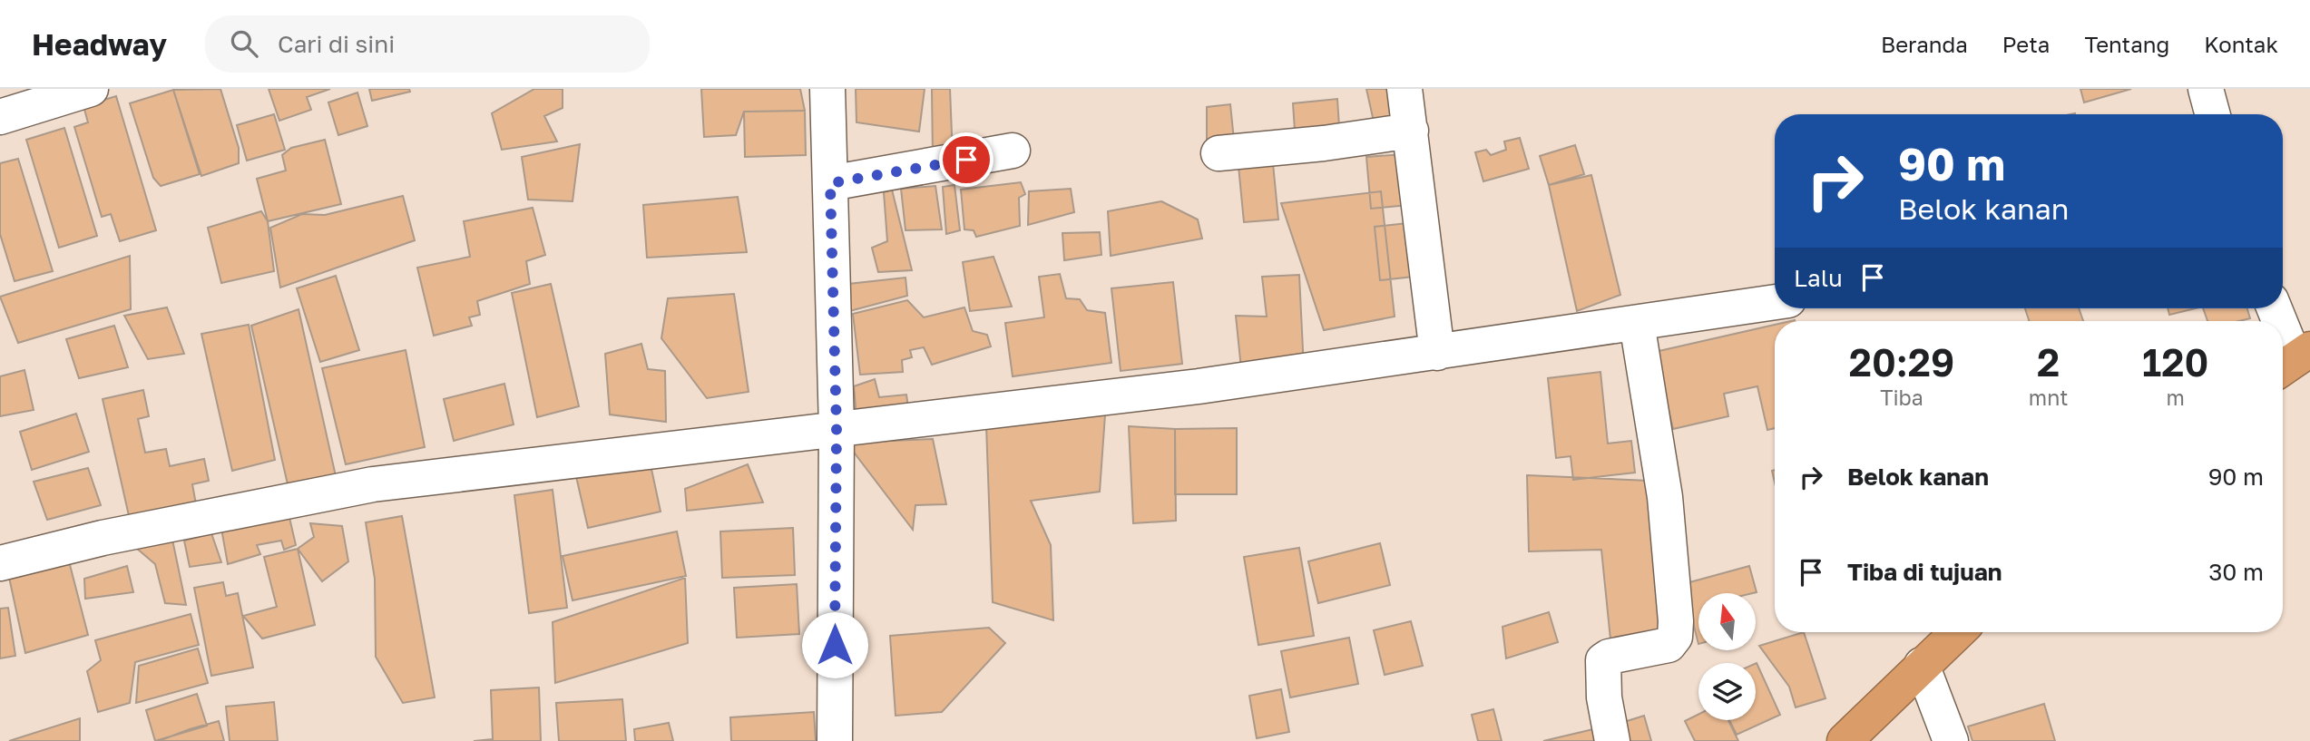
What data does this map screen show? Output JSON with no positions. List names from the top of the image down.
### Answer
{
  "north": "top",
  "page": {
    "header": "Headway",
    "search": "Cari di sini",
    "nav": [
      "Beranda",
      "Peta",
      "Tentang",
      "Kontak"
    ],
    "turn": ["90 m", "Belok kanan"],
    "then": "Lalu",
    "eta": [
      "20:29",
      "Tiba",
      "2",
      "mnt",
      "120",
      "m"
    ],
    "list": [
      {
        "name": "Belok kanan",
        "value": "90 m"
      },
      {
        "name": "Tiba di tujuan",
        "value": "30 m"
      }
    ]
  }
}
